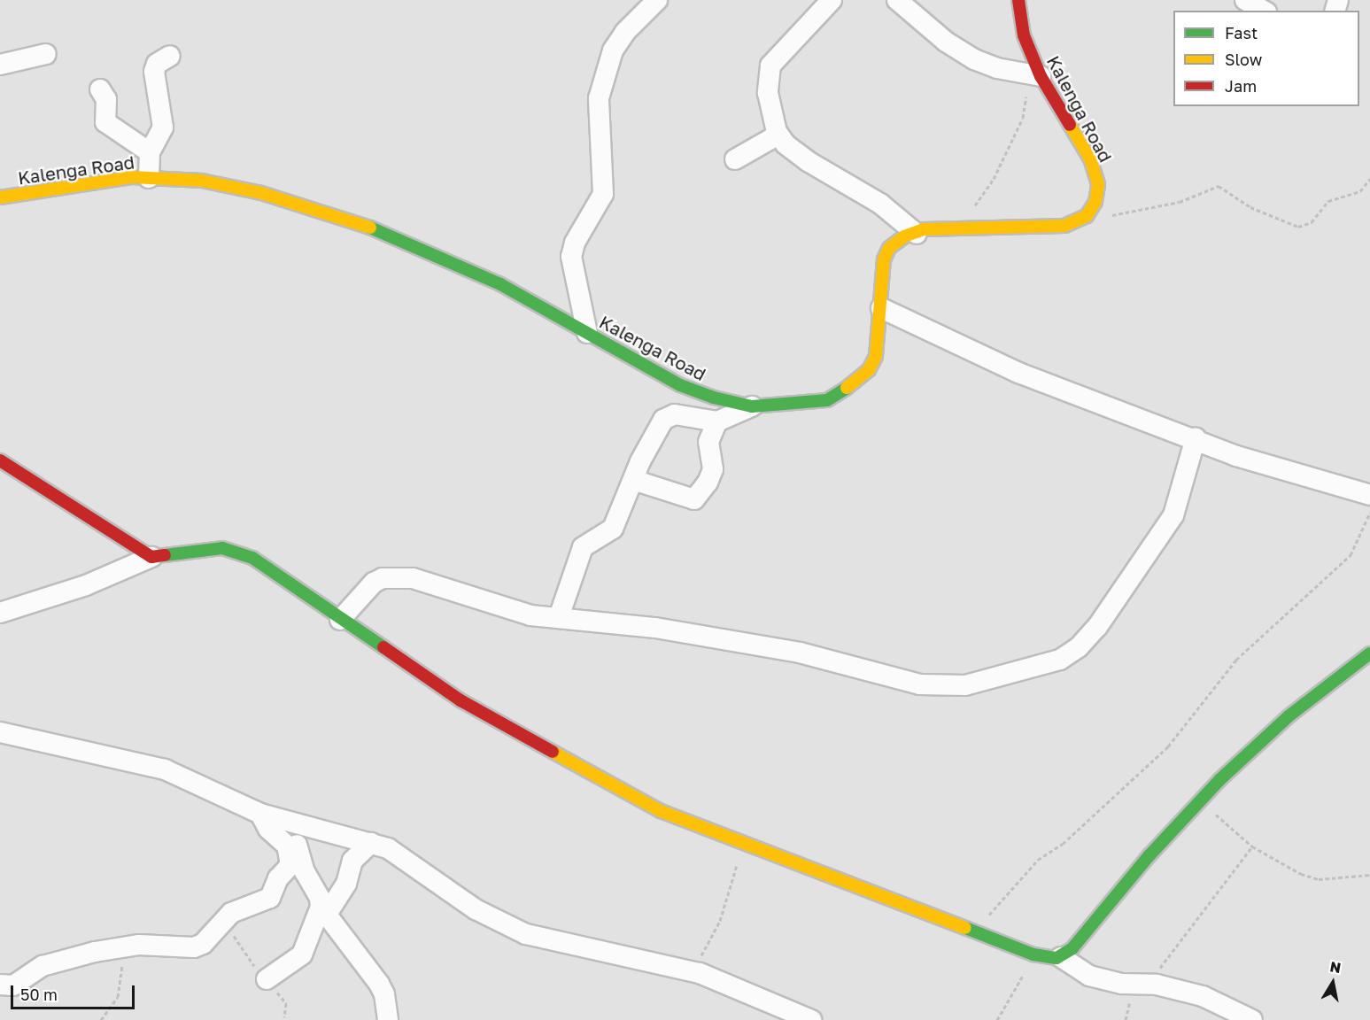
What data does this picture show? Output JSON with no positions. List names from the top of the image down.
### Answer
{
  "streets": {
    "street": ["Kalenga Road"]
  },
  "legend": ["Fast", "Slow", "Jam"],
  "scale_bar": "50 m",
  "north": "top"
}
